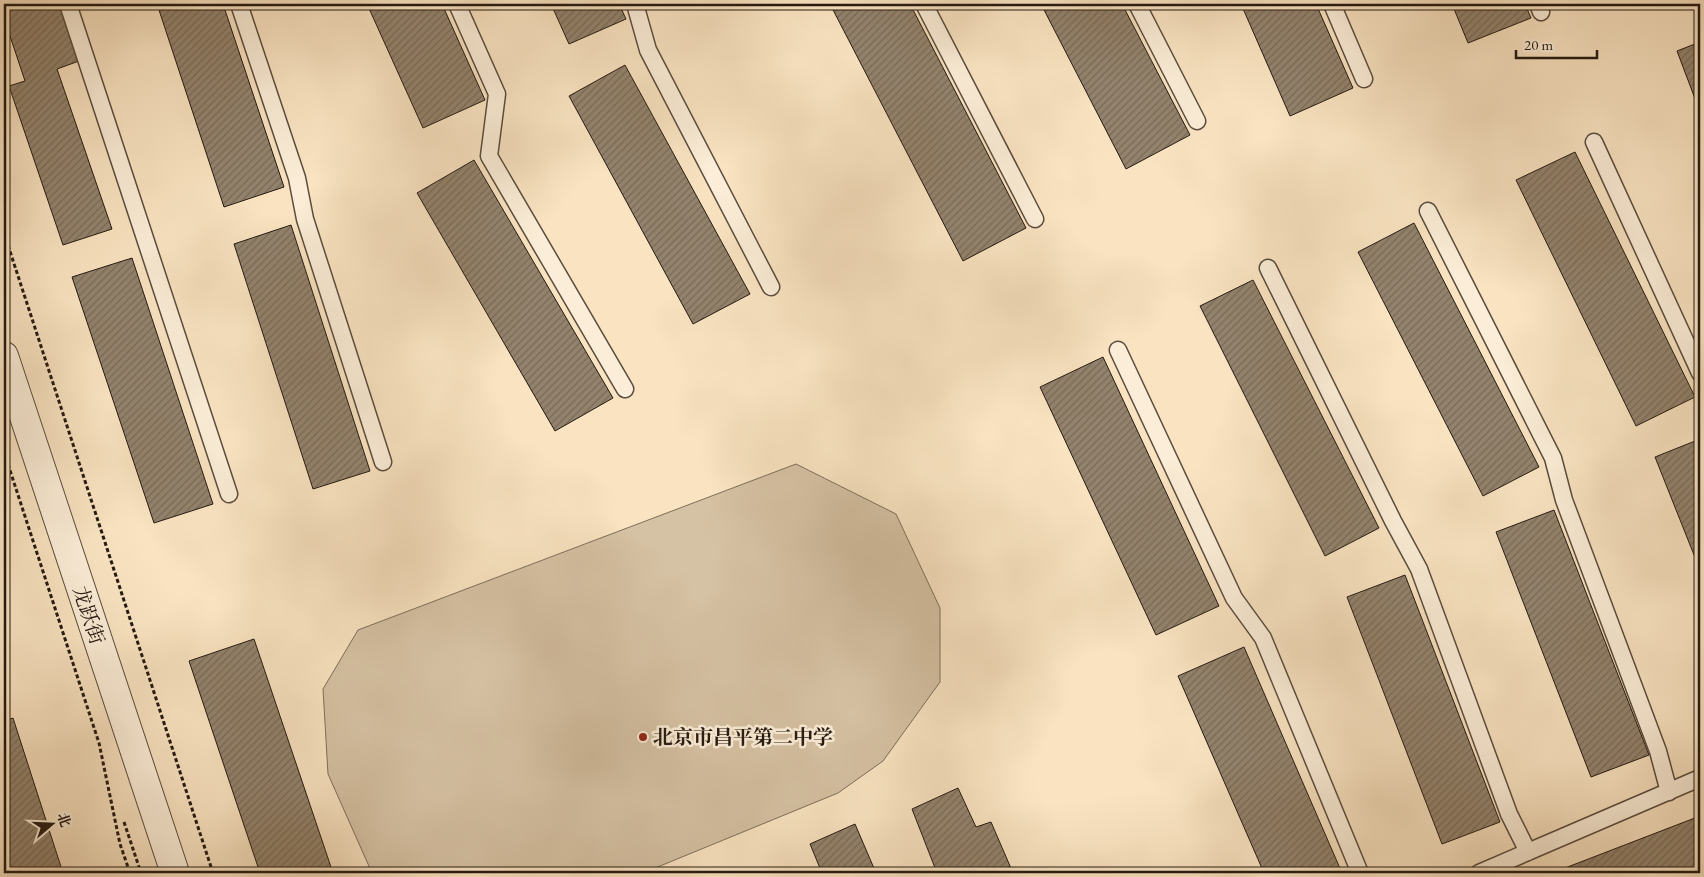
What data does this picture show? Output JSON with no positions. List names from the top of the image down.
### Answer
{
  "streets": {
    "street": ["龙跃街"]
  },
  "places": ["北京市昌平第二中学"],
  "scale_bar": "20 m",
  "north": "right"
}
